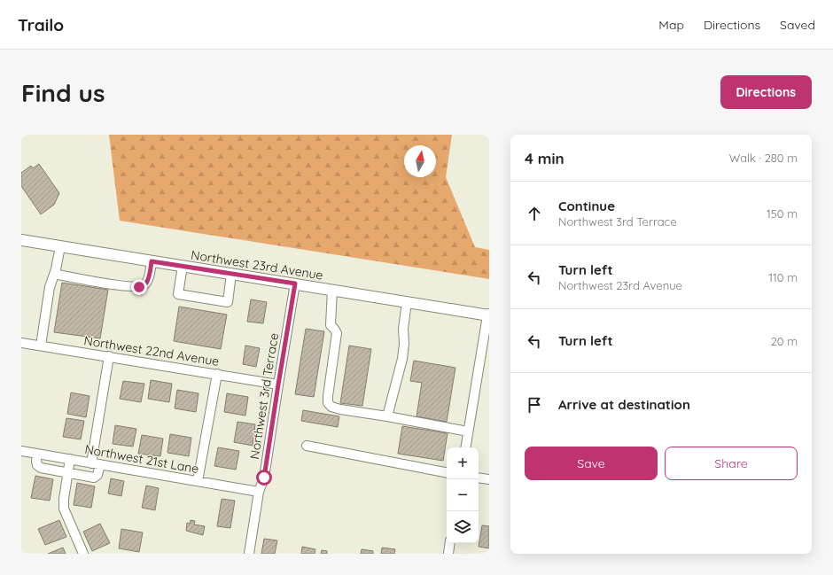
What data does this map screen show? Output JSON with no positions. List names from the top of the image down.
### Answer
{
  "streets": {
    "main road": ["Northwest 23rd Avenue"],
    "street": ["Northwest 22nd Avenue", "Northwest 3rd Terrace", "Northwest 21st Lane"]
  },
  "crossings": [
    ["Northwest 23rd Avenue", "Northwest 3rd Terrace"],
    ["Northwest 22nd Avenue", "Northwest 3rd Terrace"],
    ["Northwest 3rd Terrace", "Northwest 21st Lane"]
  ],
  "north": "top",
  "page": {
    "header": "Trailo",
    "nav": ["Map", "Directions", "Saved"],
    "buttons": [
      "Directions",
      ["Save", "Share"]
    ],
    "title": "Find us",
    "heading": ["4 min", "Walk · 280 m"],
    "list": [
      ["Continue", "Northwest 3rd Terrace", "150 m"],
      ["Turn left", "Northwest 23rd Avenue", "110 m"],
      ["Turn left", "20 m"],
      "Arrive at destination"
    ],
    "map_buttons": ["+", "−"]
  }
}
